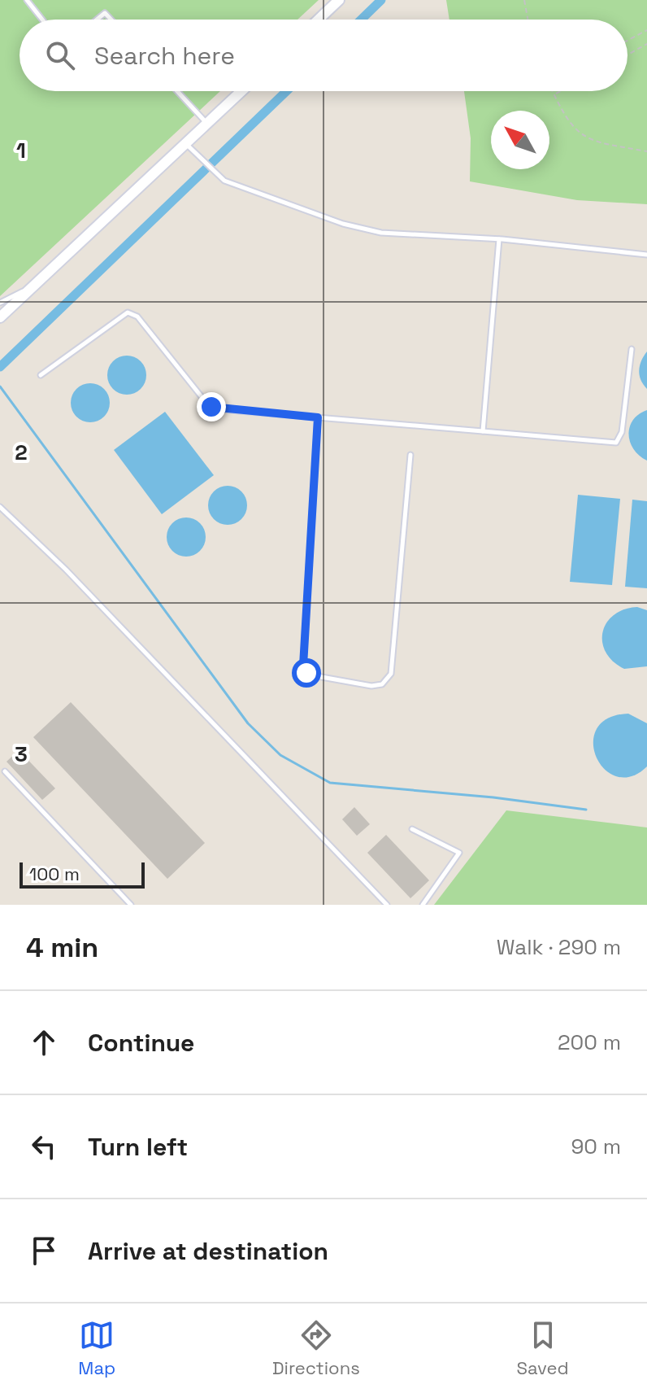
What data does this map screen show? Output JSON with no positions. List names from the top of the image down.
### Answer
{
  "scale_bar": "100 m",
  "north": "top left",
  "page": {
    "search": "Search here",
    "scale": "100 m",
    "heading": ["4 min", "Walk · 290 m"],
    "list": [
      ["Continue", "200 m"],
      ["Turn left", "90 m"],
      "Arrive at destination"
    ],
    "nav": ["Map", "Directions", "Saved"]
  },
  "grid": {
    "rows": ["1", "2", "3"]
  }
}
